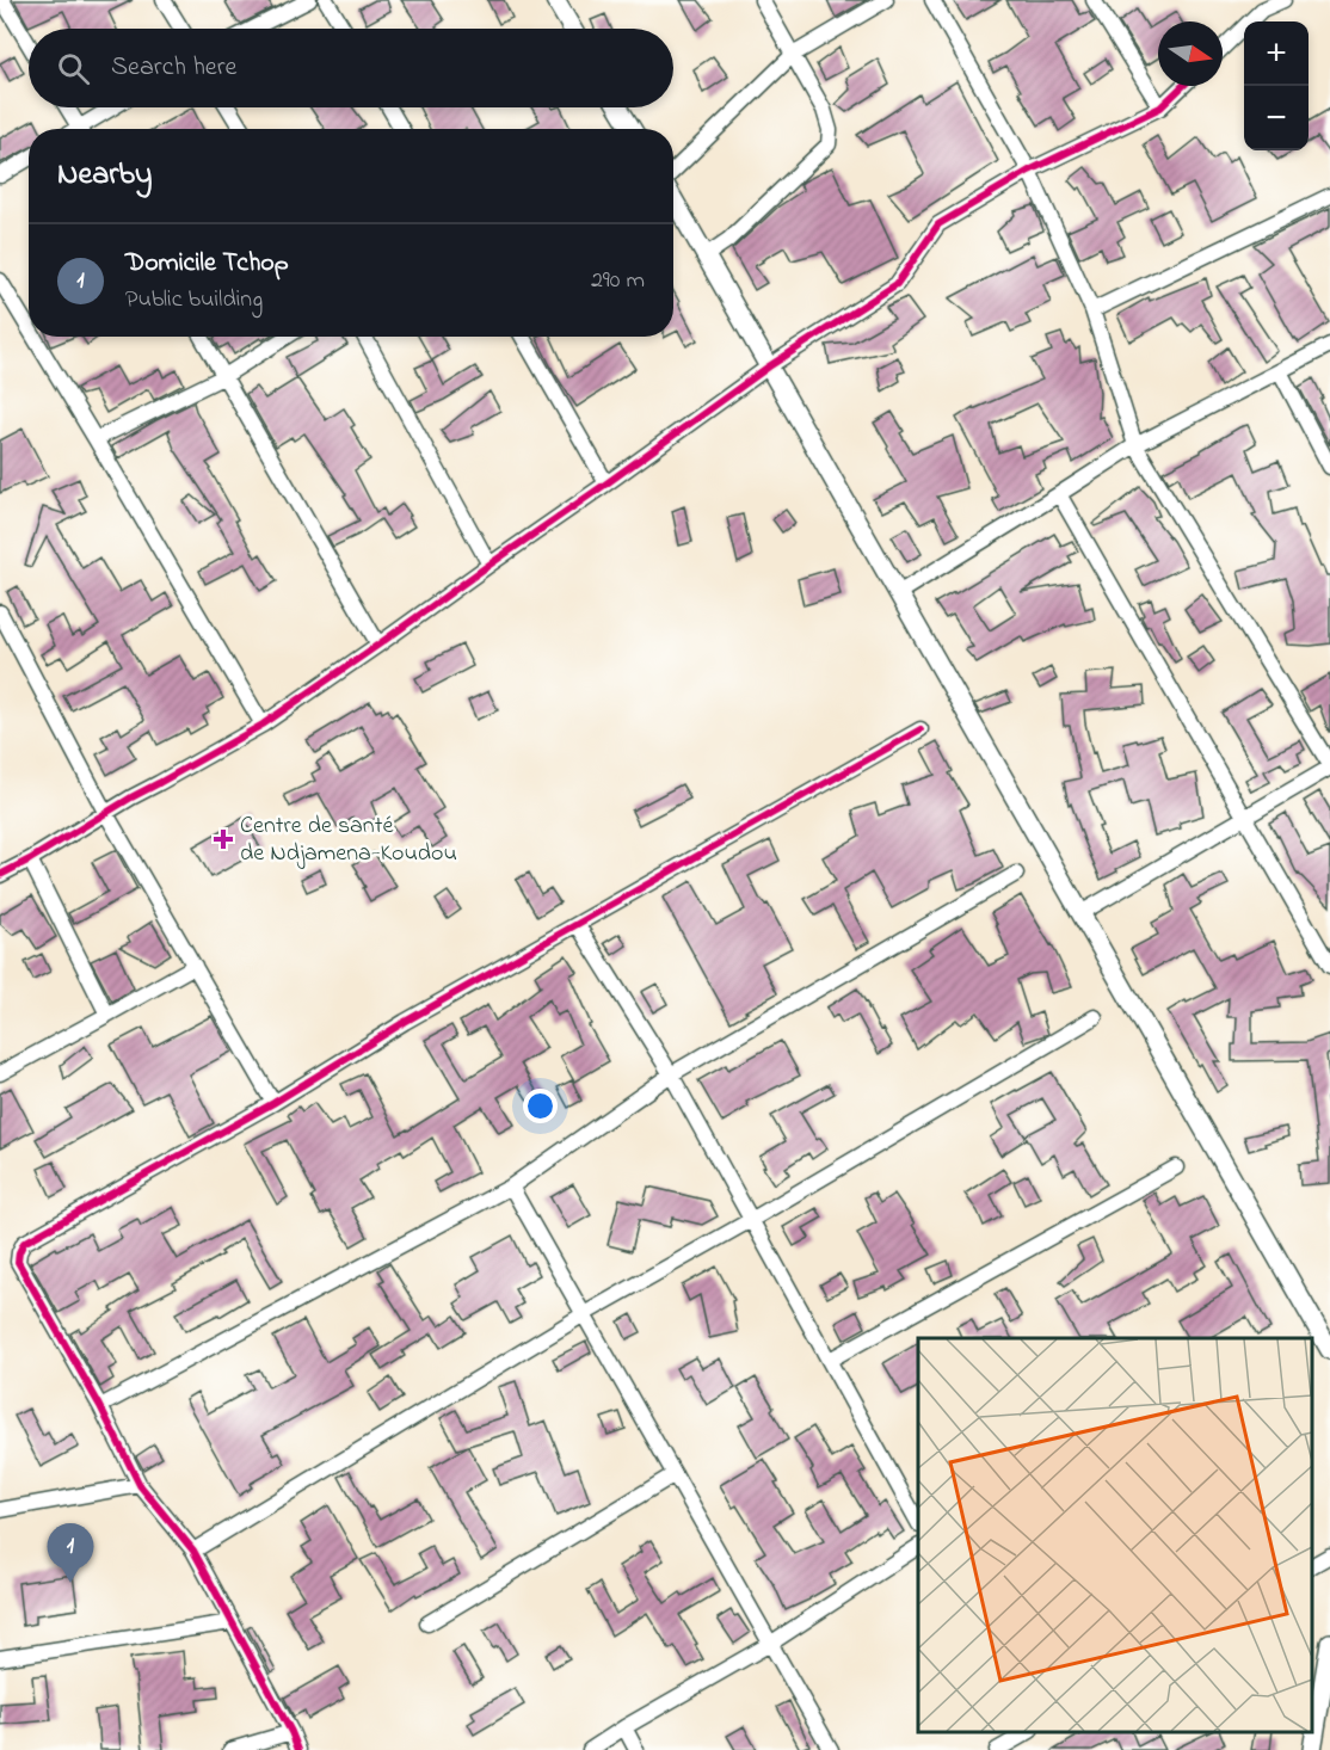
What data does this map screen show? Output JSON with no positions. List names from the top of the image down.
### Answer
{
  "places": {
    "health": ["Centre de santé de Ndjamena-Koudou"]
  },
  "north": "right",
  "page": {
    "map_buttons": ["+", "−"],
    "search": "Search here",
    "heading": "Nearby",
    "list": [
      {
        "mark": "1",
        "name": "Domicile Tchop",
        "note": "Public building",
        "value": "290 m"
      }
    ],
    "pins": "1"
  }
}
